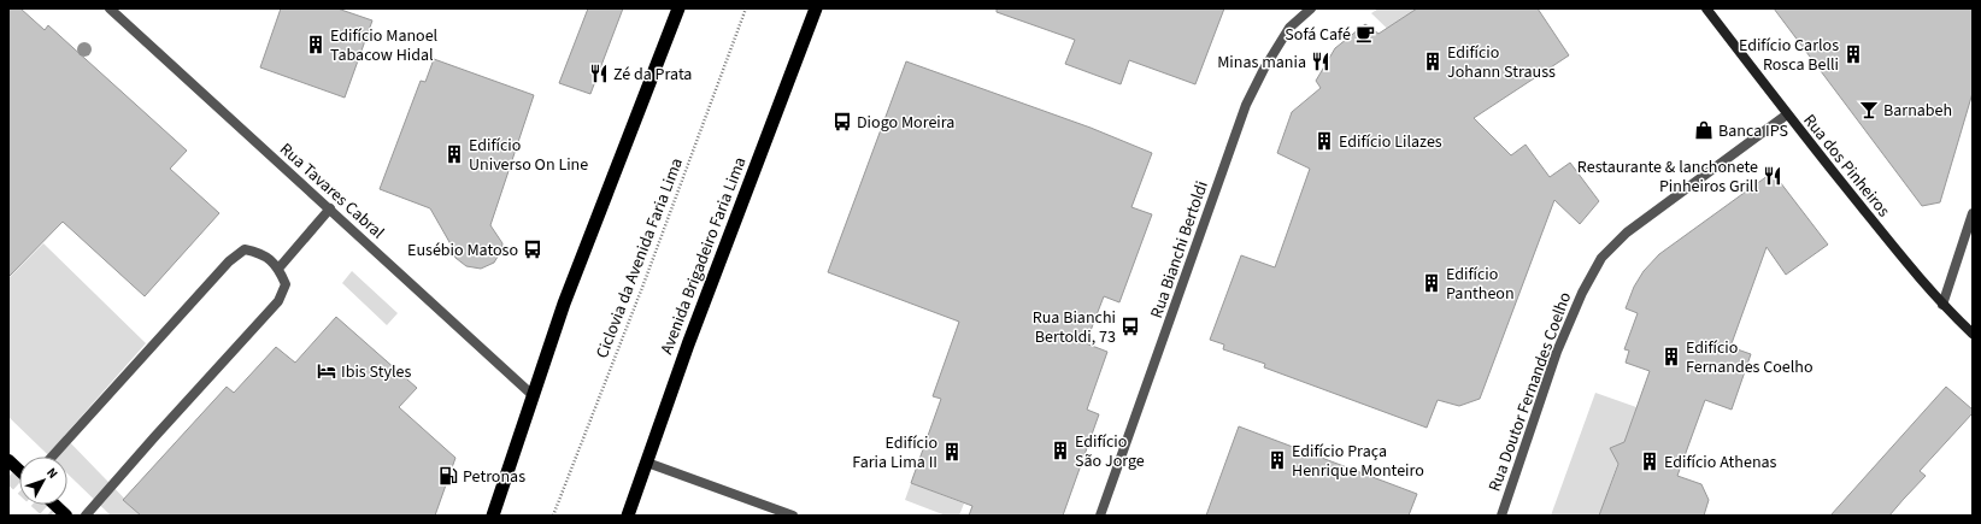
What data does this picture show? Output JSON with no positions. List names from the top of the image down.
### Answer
{
  "streets": {
    "highway": ["Avenida Brigadeiro Faria Lima"],
    "main road": ["Rua dos Pinheiros"],
    "street": ["Rua Tavares Cabral", "Rua Bianchi Bertoldi", "Rua Doutor Fernandes Coelho"],
    "path": ["Ciclovia da Avenida Faria Lima"]
  },
  "crossings": [
    ["Rua dos Pinheiros", "Rua Doutor Fernandes Coelho"]
  ],
  "places": {
    "cafe": ["Sofá Café"],
    "building": [
      "Edifício Manoel Tabacow Hidal",
      "Edifício Carlos Rosca Belli",
      "Edifício Johann Strauss",
      "Edifício Lilazes",
      "Edifício Universo On Line",
      "Edifício Pantheon",
      "Edifício Fernandes Coelho",
      "Edifício São Jorge",
      "Edifício Faria Lima II",
      "Edifício Praça Henrique Monteiro",
      "Edifício Athenas"
    ],
    "restaurant": ["Minas mania", "Zé da Prata", "Restaurante & lanchonete Pinheiros Grill"],
    "bar": ["Barnabeh"],
    "bus stop": ["Diogo Moreira", "Eusébio Matoso", "Rua Bianchi Bertoldi, 73"],
    "shop": ["Banca IPS"],
    "hotel": ["Ibis Styles"],
    "fuel station": ["Petronas"]
  },
  "north": "top right"
}
